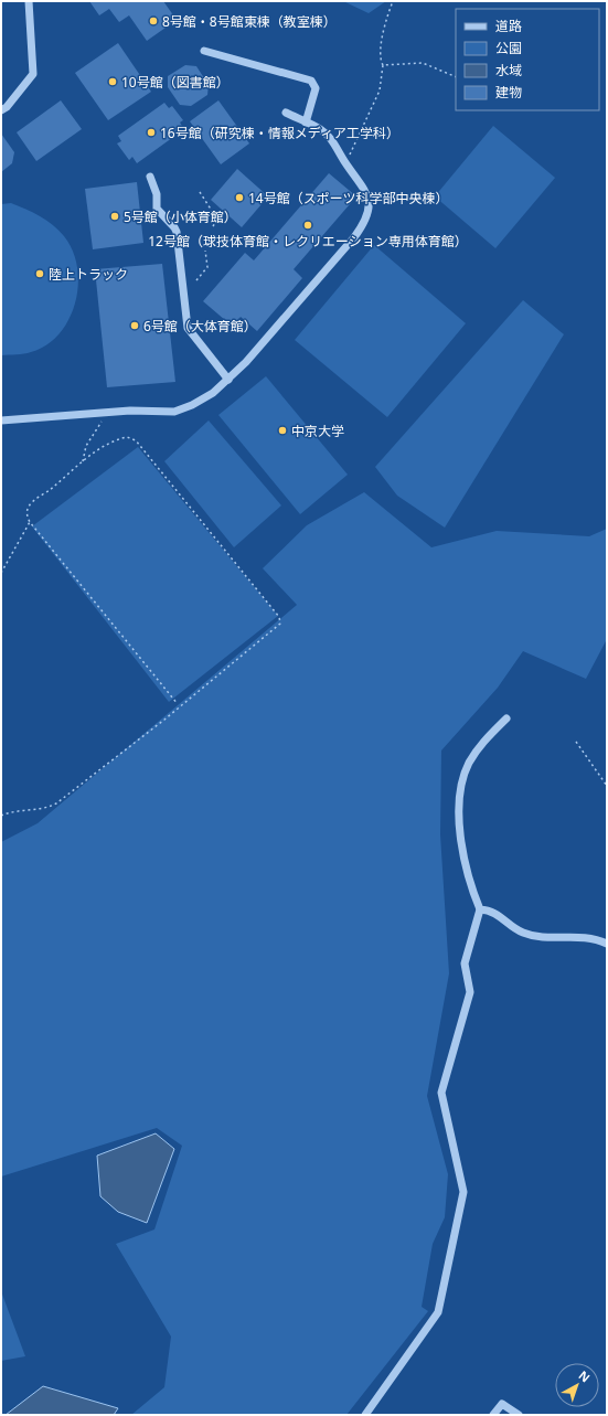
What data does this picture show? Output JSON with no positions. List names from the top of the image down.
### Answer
{
  "places": [
    "8号館・8号館東棟（教室棟）",
    "10号館（図書館）",
    "16号館（研究棟・情報メディア工学科）",
    "14号館（スポーツ科学部中央棟）",
    "5号館（小体育館）",
    "12号館（球技体育館・レクリエーション専用体育館）",
    "陸上トラック",
    "6号館（大体育館）",
    "中京大学"
  ],
  "legend": [
    "道路",
    "公園",
    "水域",
    "建物"
  ],
  "north": "top right"
}
